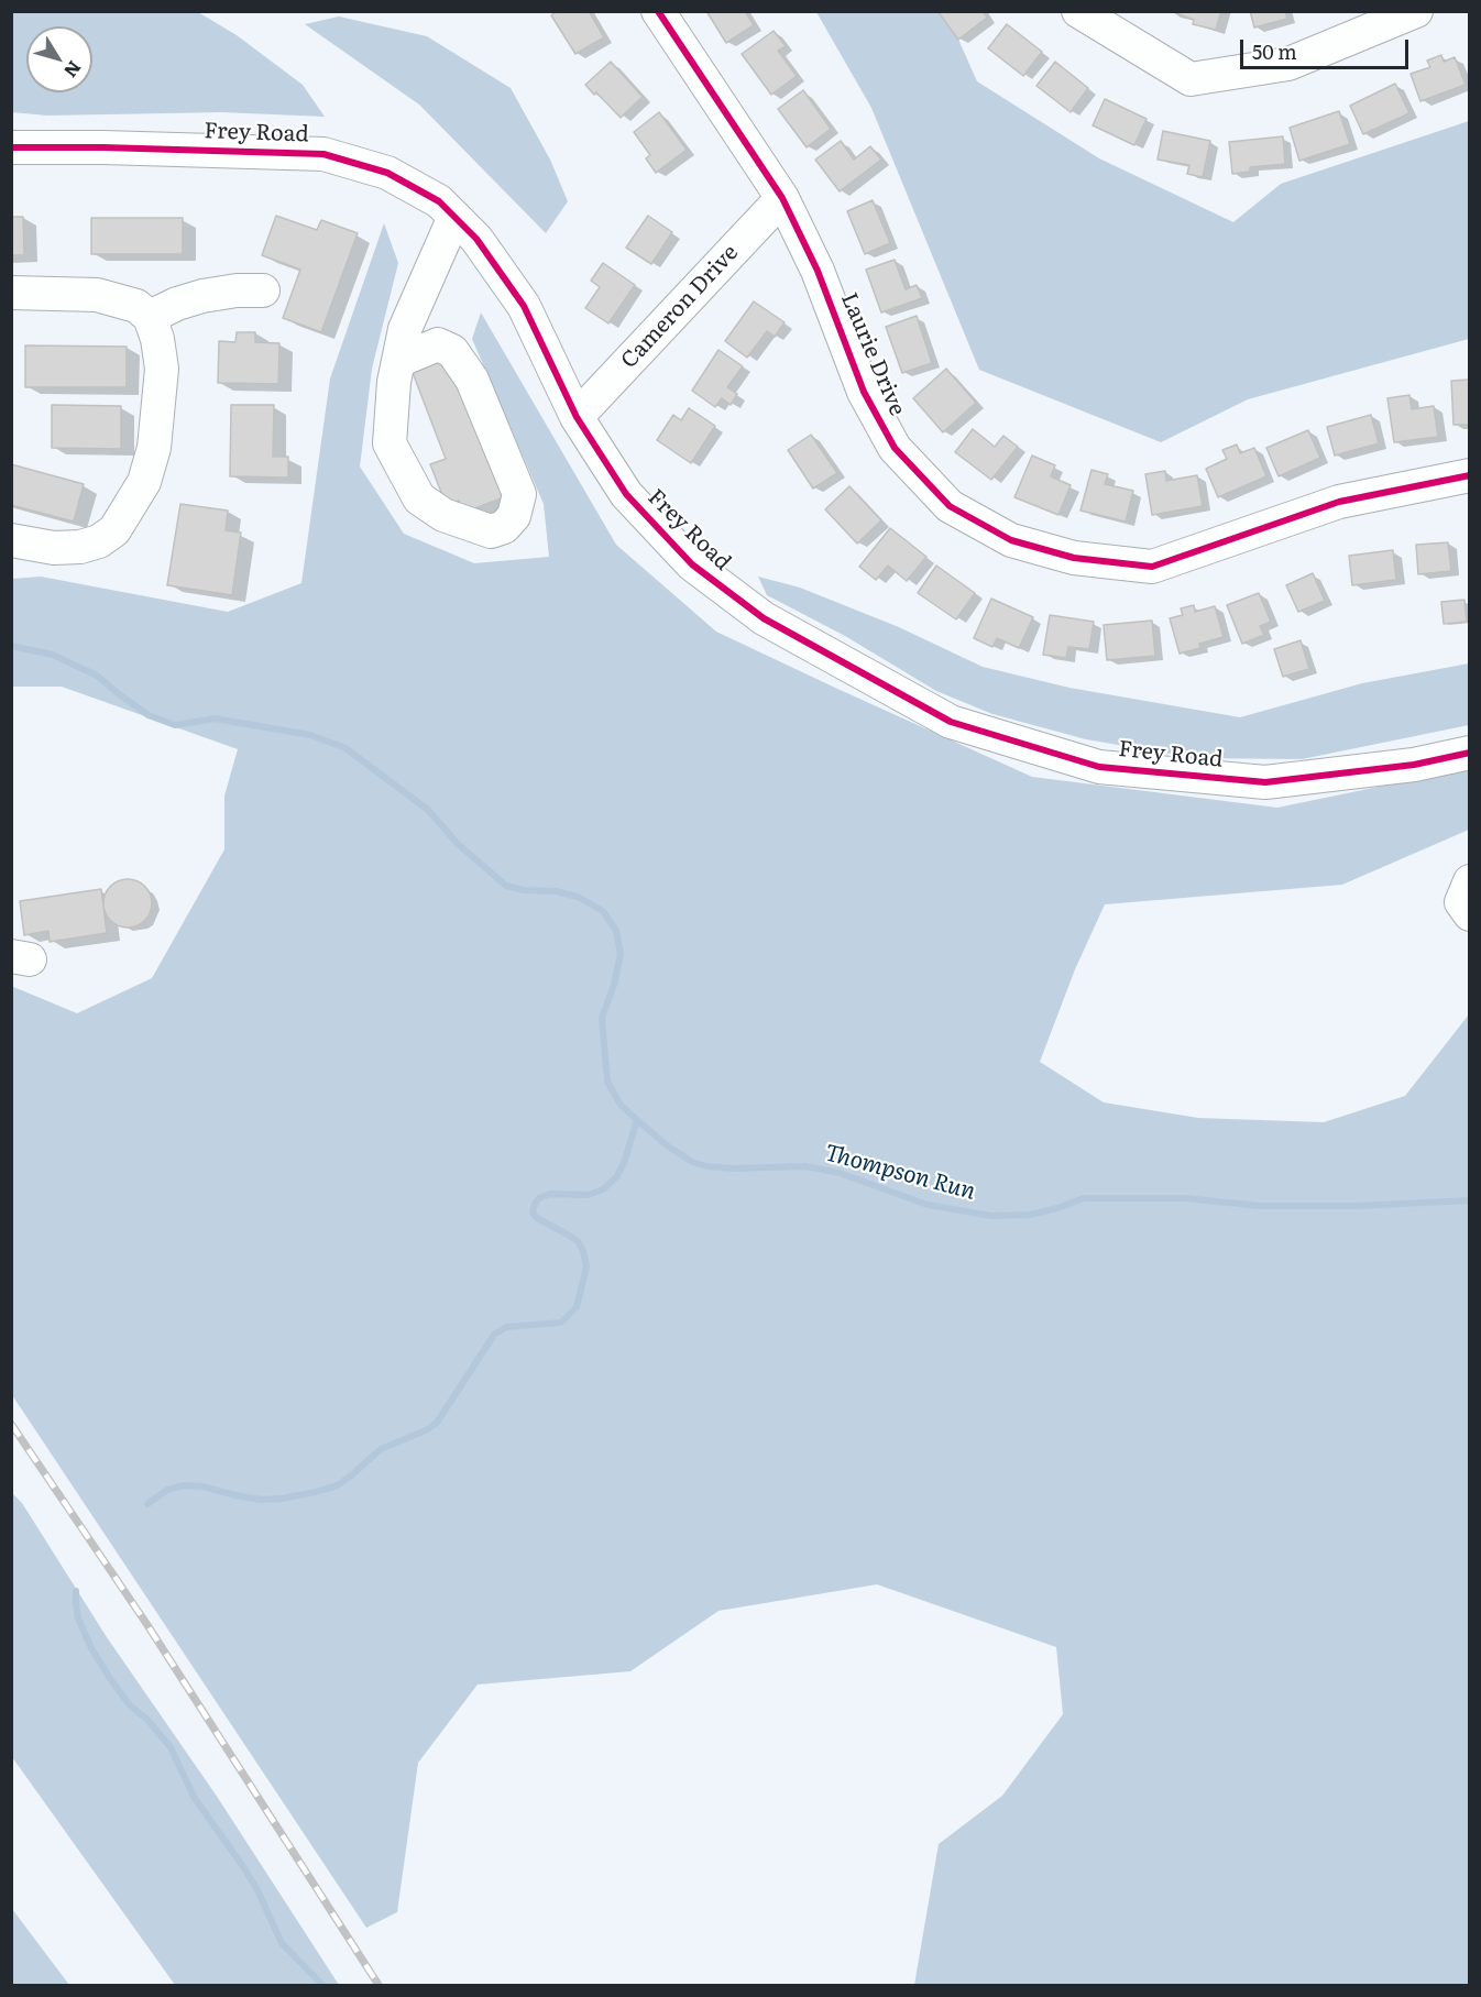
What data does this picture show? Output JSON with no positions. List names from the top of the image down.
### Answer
{
  "streets": {
    "street": ["Frey Road", "Cameron Drive", "Laurie Drive"]
  },
  "crossings": [
    ["Frey Road", "Cameron Drive"],
    ["Cameron Drive", "Laurie Drive"]
  ],
  "water": ["Thompson Run"],
  "scale_bar": "50 m",
  "north": "bottom right"
}
